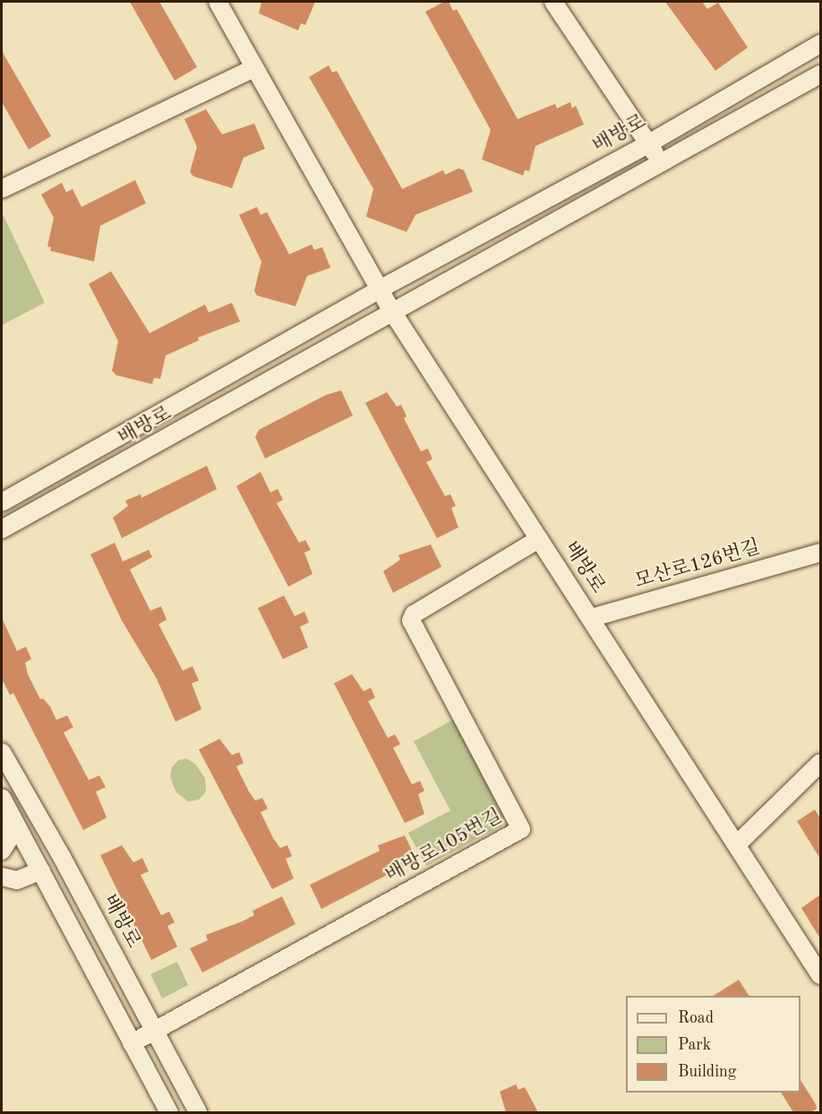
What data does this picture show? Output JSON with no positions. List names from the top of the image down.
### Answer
{
  "streets": {
    "street": ["배방로", "모산로126번길", "배방로105번길"]
  },
  "crossings": [
    ["배방로", "모산로126번길"],
    ["배방로", "배방로105번길"]
  ],
  "legend": ["Road", "Park", "Building"]
}
